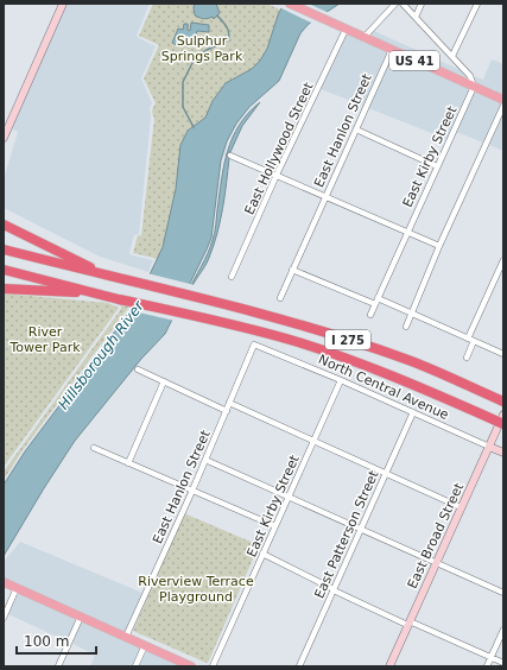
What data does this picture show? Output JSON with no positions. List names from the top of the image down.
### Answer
{
  "streets": {
    "highway": ["I 275"],
    "main road": ["US 41"],
    "street": [
      "East Hanlon Street",
      "East Hollywood Street",
      "East Kirby Street",
      "North Central Avenue",
      "East Patterson Street",
      "East Broad Street"
    ]
  },
  "crossings": [
    ["US 41", "East Hanlon Street"],
    ["US 41", "East Hollywood Street"],
    ["US 41", "East Kirby Street"],
    ["East Hanlon Street", "North Central Avenue"],
    ["East Kirby Street", "North Central Avenue"],
    ["North Central Avenue", "East Patterson Street"],
    ["North Central Avenue", "East Broad Street"]
  ],
  "water": ["Hillsborough River"],
  "parks": ["Sulphur Springs Park", "River Tower Park", "Riverview Terrace Playground"],
  "scale_bar": "100 m"
}
